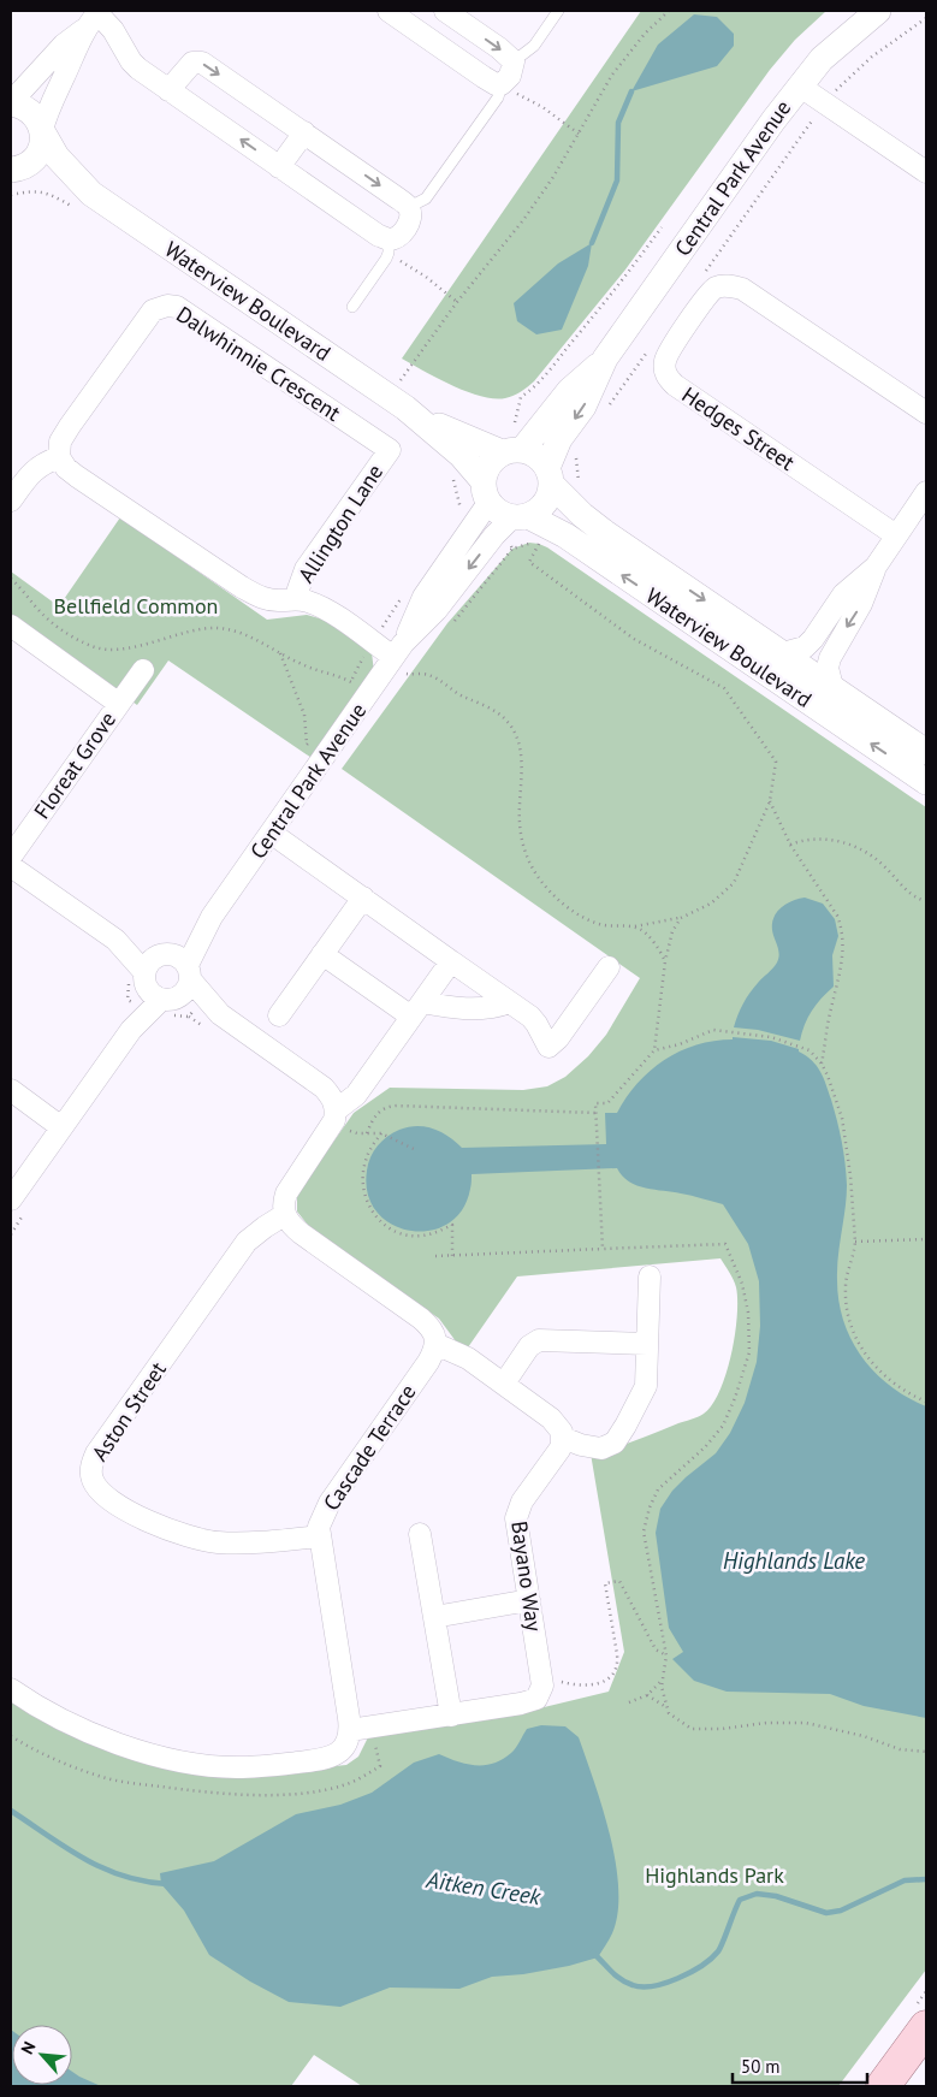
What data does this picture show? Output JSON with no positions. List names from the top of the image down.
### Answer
{
  "streets": {
    "street": [
      "Central Park Avenue",
      "Waterview Boulevard",
      "Dalwhinnie Crescent",
      "Hedges Street",
      "Allington Lane",
      "Floreat Grove",
      "Aston Street",
      "Cascade Terrace",
      "Bayano Way"
    ]
  },
  "crossings": [
    ["Central Park Avenue", "Waterview Boulevard"],
    ["Dalwhinnie Crescent", "Allington Lane"],
    ["Aston Street", "Cascade Terrace"]
  ],
  "water": ["Highlands Lake", "Aitken Creek"],
  "parks": ["Bellfield Common", "Highlands Park"],
  "scale_bar": "50 m",
  "north": "top left"
}
